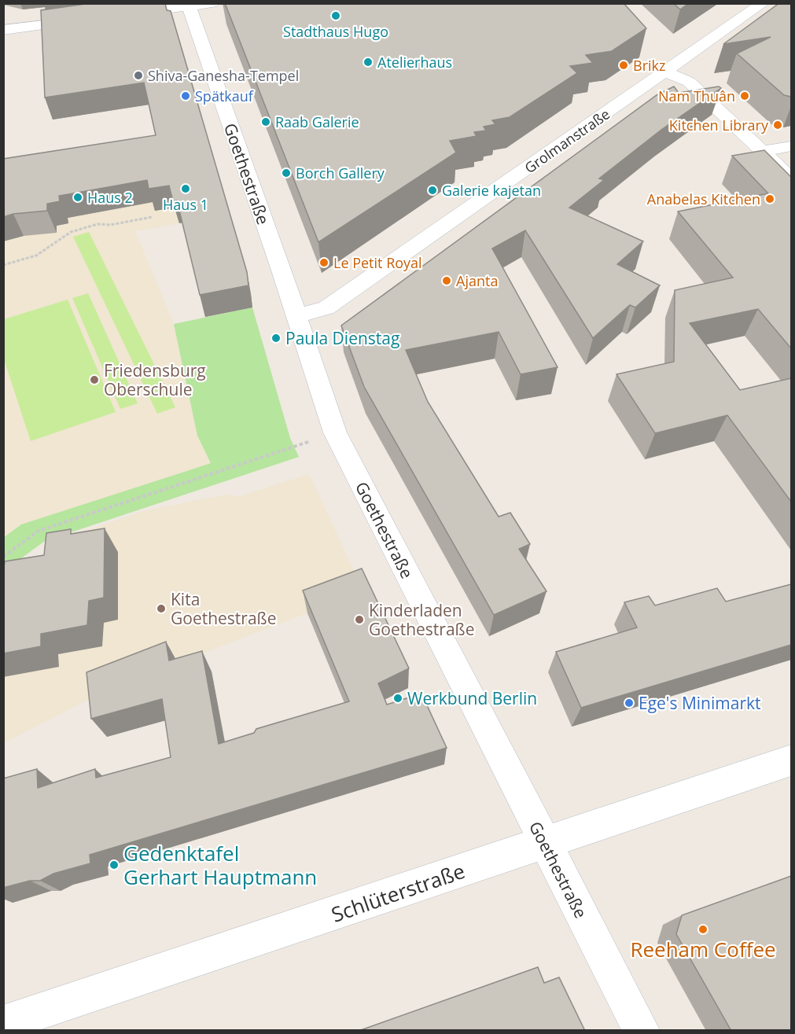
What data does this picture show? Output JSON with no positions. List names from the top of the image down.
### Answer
{
  "streets": {
    "street": ["Grolmanstraße", "Goethestraße", "Schlüterstraße"]
  },
  "crossings": [
    ["Grolmanstraße", "Goethestraße"],
    ["Goethestraße", "Schlüterstraße"]
  ],
  "places": [
    "Stadthaus Hugo",
    "Atelierhaus",
    "Brikz",
    "Shiva-Ganesha-Tempel",
    "Spätkauf",
    "Nam Thuân",
    "Raab Galerie",
    "Kitchen Library",
    "Borch Gallery",
    "Haus 1",
    "Galerie kajetan",
    "Haus 2",
    "Anabelas Kitchen",
    "Le Petit Royal",
    "Ajanta",
    "Paula Dienstag",
    "Friedensburg Oberschule",
    "Kita Goethestraße",
    "Kinderladen Goethestraße",
    "Werkbund Berlin",
    "Ege's Minimarkt",
    "Gedenktafel Gerhart Hauptmann",
    "Reeham Coffee"
  ]
}
